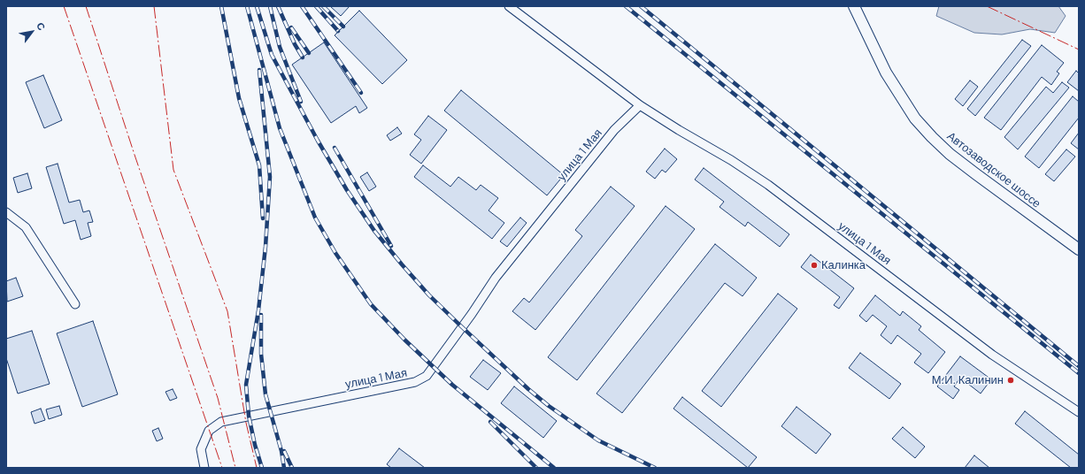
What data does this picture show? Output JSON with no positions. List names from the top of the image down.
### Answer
{
  "streets": {
    "main road": ["Автозаводское шоссе"],
    "street": ["улица 1 Мая"]
  },
  "places": ["Калинка", "М.И. Калинин"],
  "north": "top right"
}
